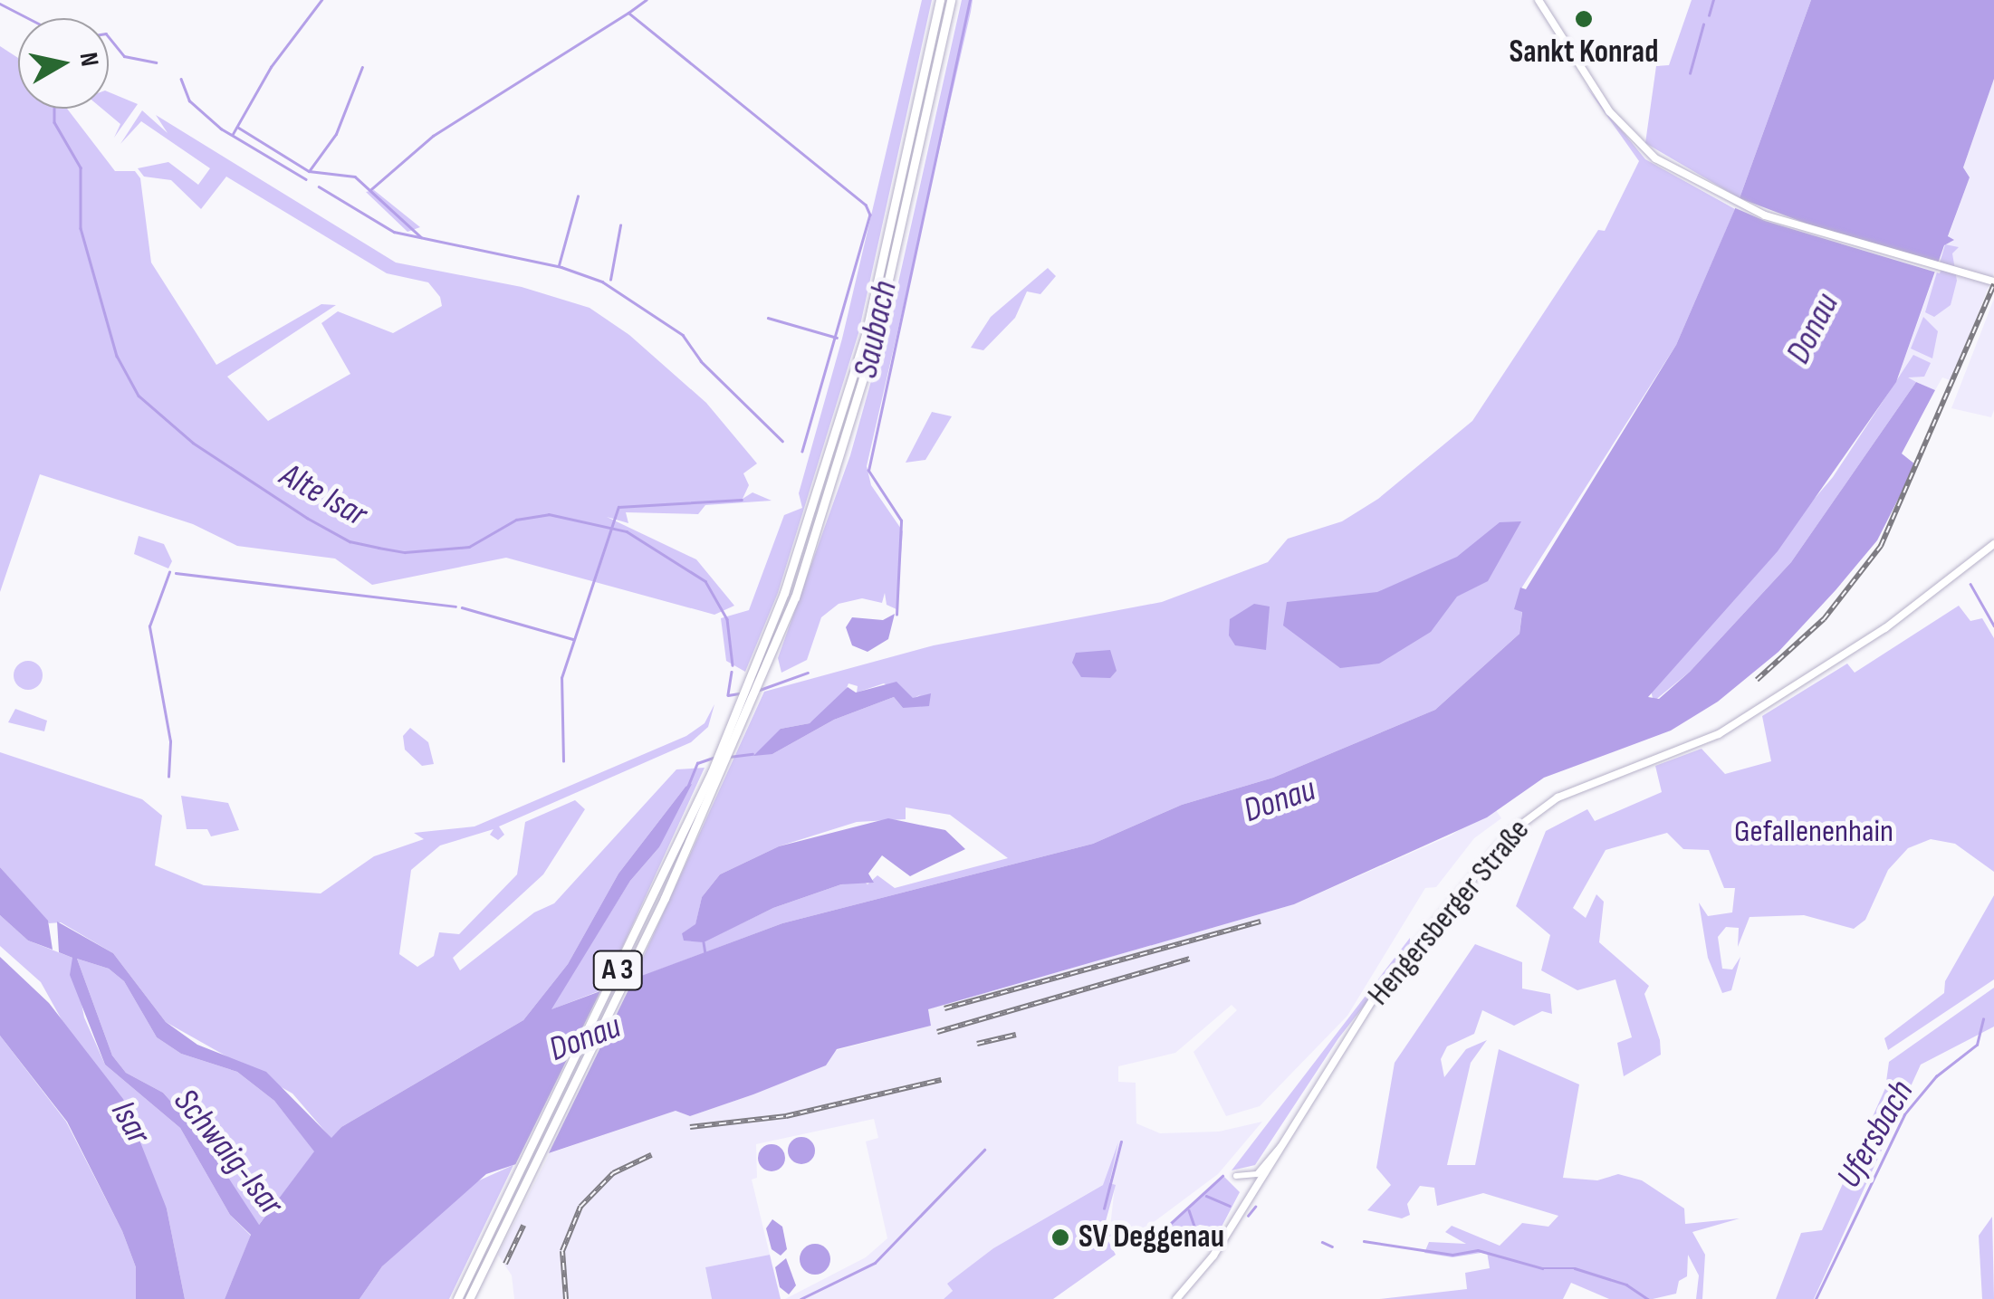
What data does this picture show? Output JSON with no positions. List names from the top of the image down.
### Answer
{
  "streets": {
    "highway": ["A 3"],
    "main road": ["Hengersberger Straße"]
  },
  "water": [
    "Donau",
    "Saubach",
    "Alte Isar",
    "Isar",
    "Ufersbach",
    "Schwaig-Isar"
  ],
  "parks": ["Gefallenenhain"],
  "places": ["Sankt Konrad", "SV Deggenau"],
  "north": "right"
}
